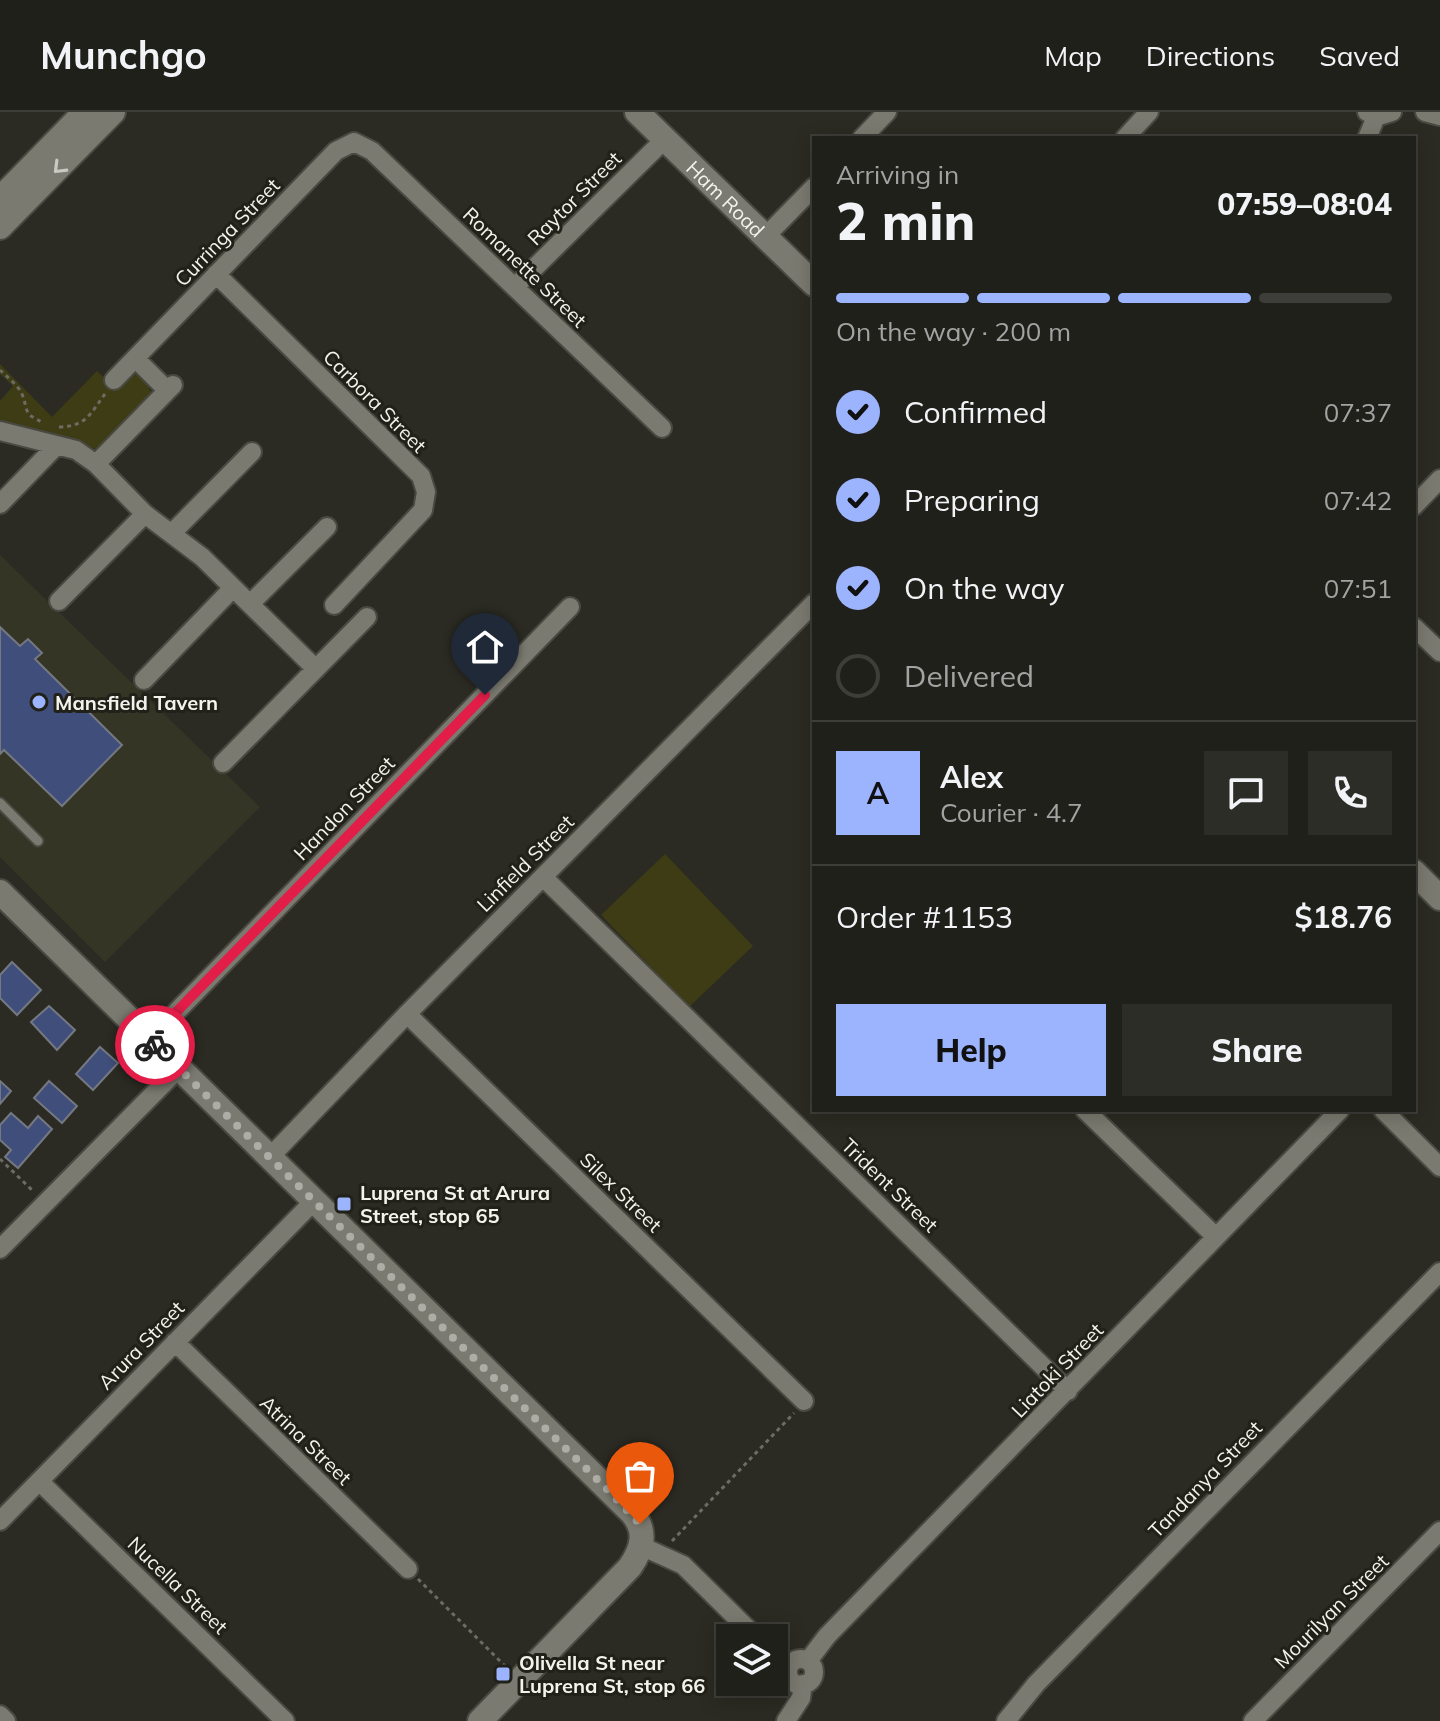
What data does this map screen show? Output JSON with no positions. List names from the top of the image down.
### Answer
{
  "streets": {
    "street": [
      "Raytor Street",
      "Ham Road",
      "Curringa Street",
      "Romanette Street",
      "Carbora Street",
      "Handon Street",
      "Linfield Street",
      "Trident Street",
      "Silex Street",
      "Arura Street",
      "Liatoki Street",
      "Atrina Street",
      "Tandanya Street",
      "Nucella Street",
      "Mourilyan Street"
    ]
  },
  "crossings": [
    ["Raytor Street", "Ham Road"],
    ["Raytor Street", "Romanette Street"],
    ["Curringa Street", "Romanette Street"],
    ["Curringa Street", "Carbora Street"],
    ["Linfield Street", "Trident Street"],
    ["Linfield Street", "Silex Street"],
    ["Trident Street", "Liatoki Street"],
    ["Arura Street", "Atrina Street"],
    ["Arura Street", "Nucella Street"]
  ],
  "places": {
    "other": ["Mansfield Tavern"],
    "transit": ["Luprena St at Arura Street, stop 65", "Olivella St near Luprena St, stop 66"]
  },
  "page": {
    "header": "Munchgo",
    "nav": ["Map", "Directions", "Saved"],
    "heading": ["2 min", "Arriving in", "07:59–08:04"],
    "panel": [
      "Alex",
      "Courier · 4.7",
      "Order #1153",
      "$18.76"
    ],
    "bar": "On the way · 200 m",
    "list": [
      ["Confirmed", "07:37"],
      ["Preparing", "07:42"],
      ["On the way", "07:51"],
      "Delivered"
    ],
    "round": "A",
    "buttons": ["Help", "Share"]
  }
}
